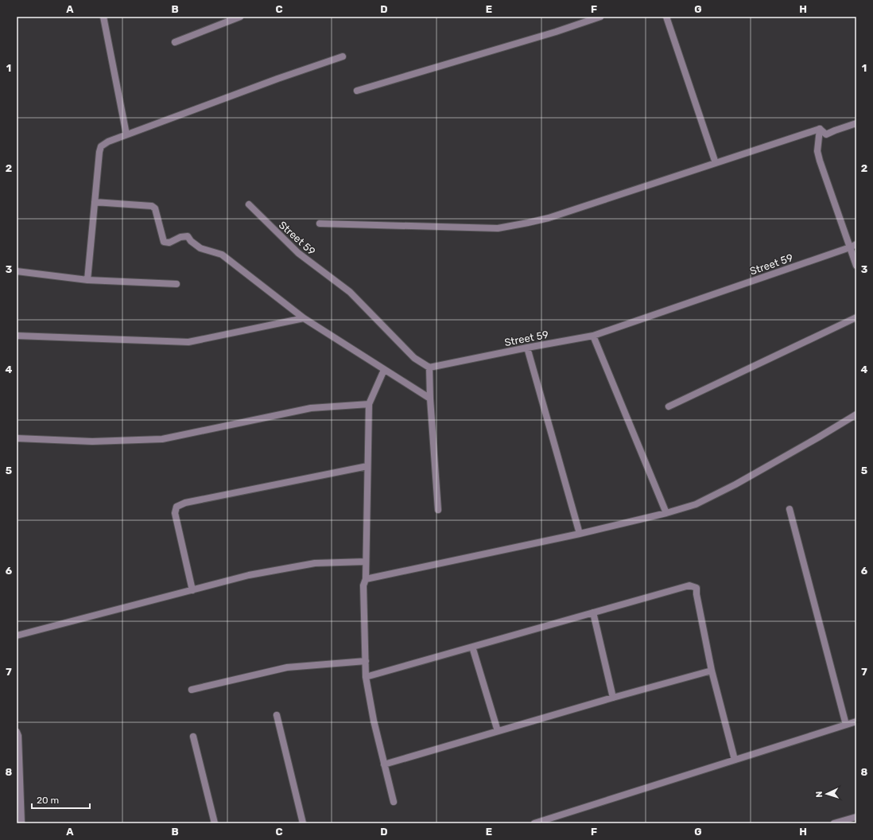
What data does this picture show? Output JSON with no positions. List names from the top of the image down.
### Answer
{
  "streets": {
    "street": ["Street 59"]
  },
  "scale_bar": "20 m",
  "north": "left",
  "grid": {
    "columns": [
      "A",
      "B",
      "C",
      "D",
      "E",
      "F",
      "G",
      "H"
    ],
    "rows": [
      "1",
      "2",
      "3",
      "4",
      "5",
      "6",
      "7",
      "8"
    ]
  }
}
